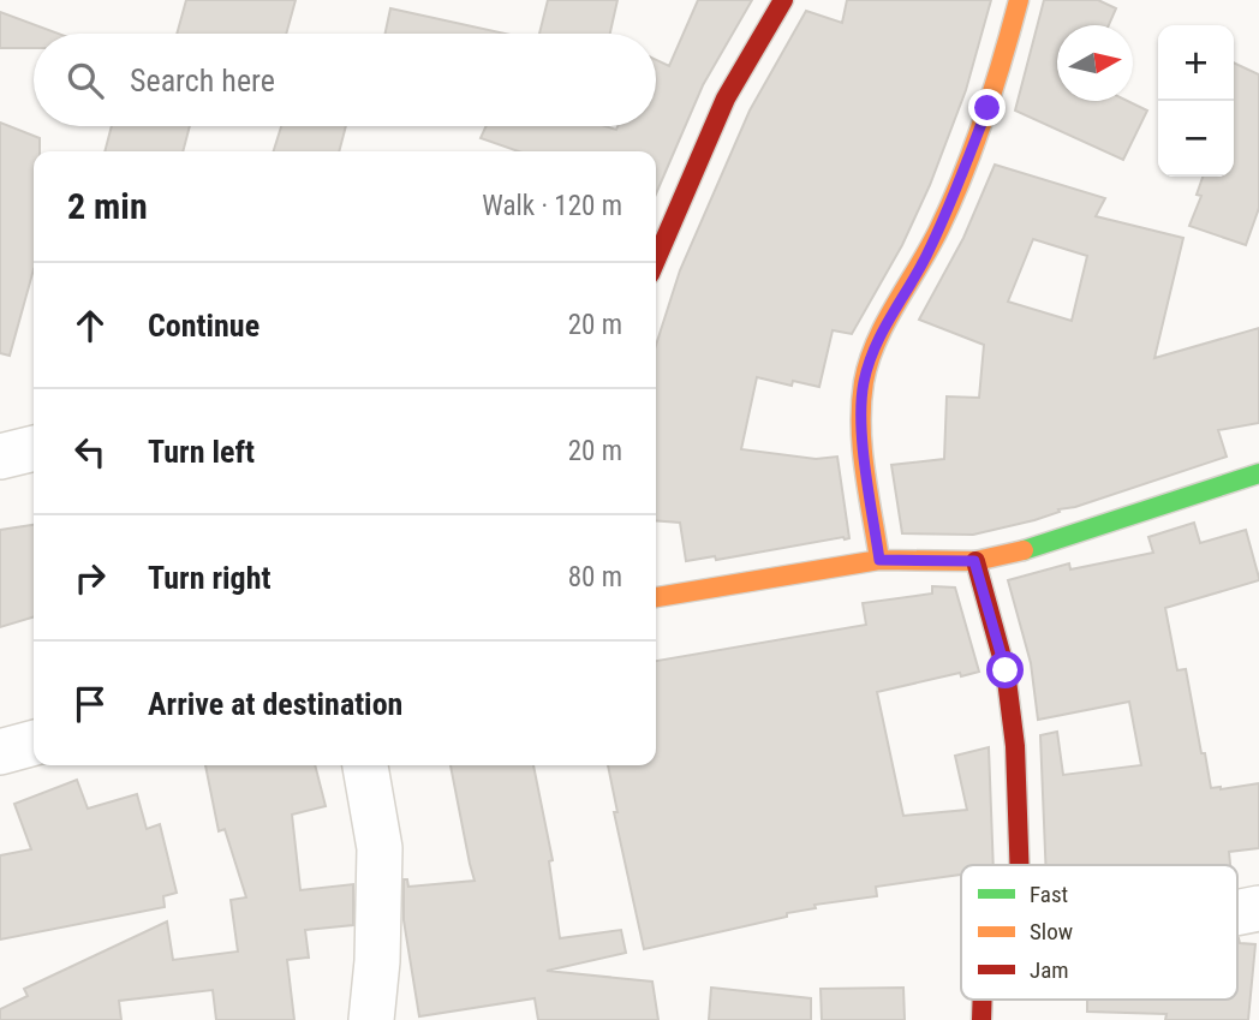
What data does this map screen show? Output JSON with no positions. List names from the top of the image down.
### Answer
{
  "legend": ["Fast", "Slow", "Jam"],
  "north": "right",
  "page": {
    "map_buttons": ["+", "−"],
    "search": "Search here",
    "heading": ["2 min", "Walk · 120 m"],
    "list": [
      ["Continue", "20 m"],
      ["Turn left", "20 m"],
      ["Turn right", "80 m"],
      "Arrive at destination"
    ]
  }
}
